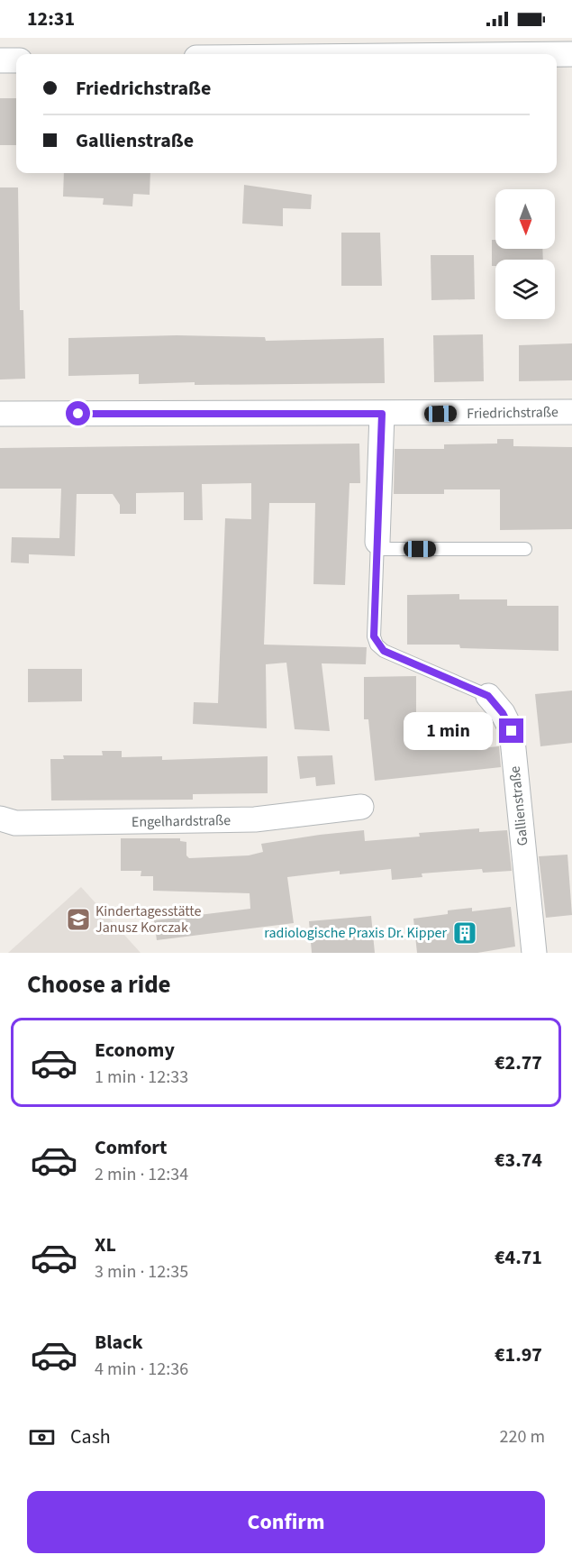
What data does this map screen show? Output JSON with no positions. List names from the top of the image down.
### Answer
{
  "streets": {
    "street": ["Friedrichstraße", "Gallienstraße", "Engelhardstraße"]
  },
  "crossings": [
    ["Friedrichstraße", "Gallienstraße"]
  ],
  "places": {
    "school or university": ["Kindertagesstätte Janusz Korczak"],
    "building": ["radiologische Praxis Dr. Kipper"]
  },
  "north": "bottom",
  "page": {
    "status": "12:31",
    "banner": ["Friedrichstraße", "Gallienstraße"],
    "bubble": "1 min",
    "heading": "Choose a ride",
    "list": [
      {
        "name": "Economy",
        "note": "1 min · 12:33",
        "value": "€2.77"
      },
      {
        "name": "Comfort",
        "note": "2 min · 12:34",
        "value": "€3.74"
      },
      {
        "name": "XL",
        "note": "3 min · 12:35",
        "value": "€4.71"
      },
      {
        "name": "Black",
        "note": "4 min · 12:36",
        "value": "€1.97"
      }
    ],
    "pay": ["Cash", "220 m"],
    "buttons": "Confirm"
  }
}
